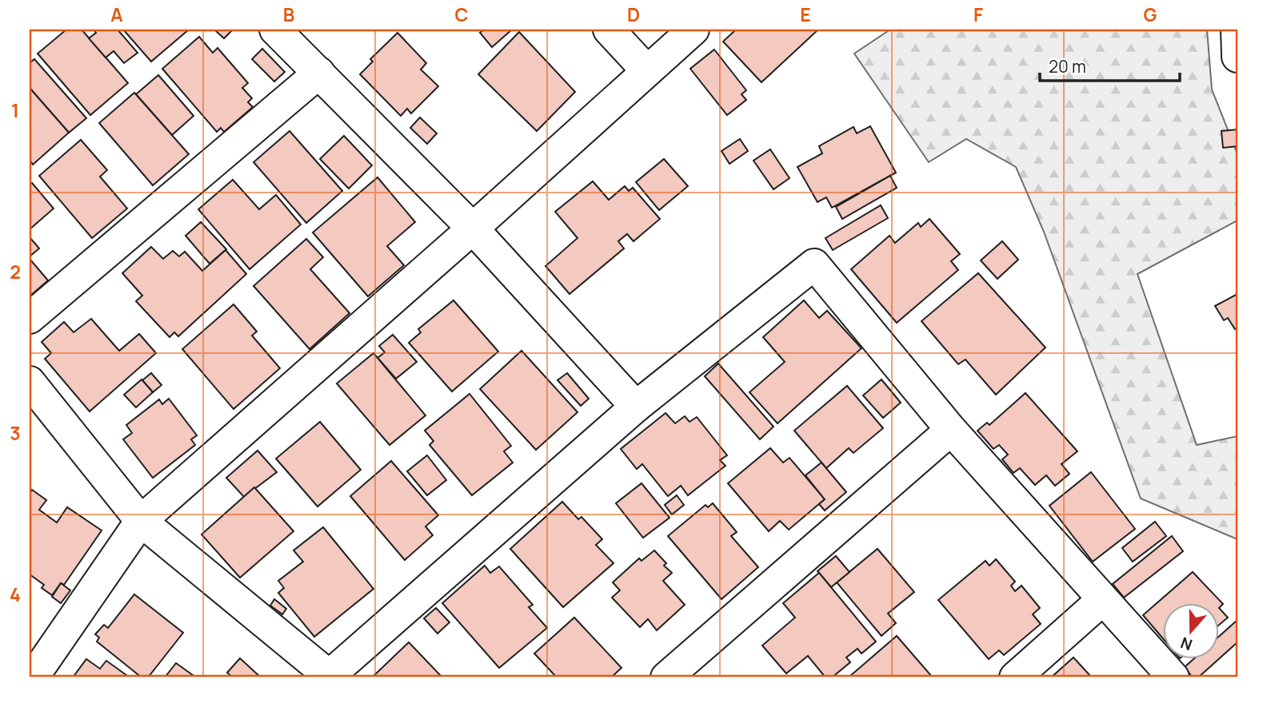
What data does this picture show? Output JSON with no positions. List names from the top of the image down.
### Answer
{
  "scale_bar": "20 m",
  "north": "bottom",
  "grid": {
    "columns": [
      "A",
      "B",
      "C",
      "D",
      "E",
      "F",
      "G"
    ],
    "rows": [
      "1",
      "2",
      "3",
      "4"
    ]
  }
}
